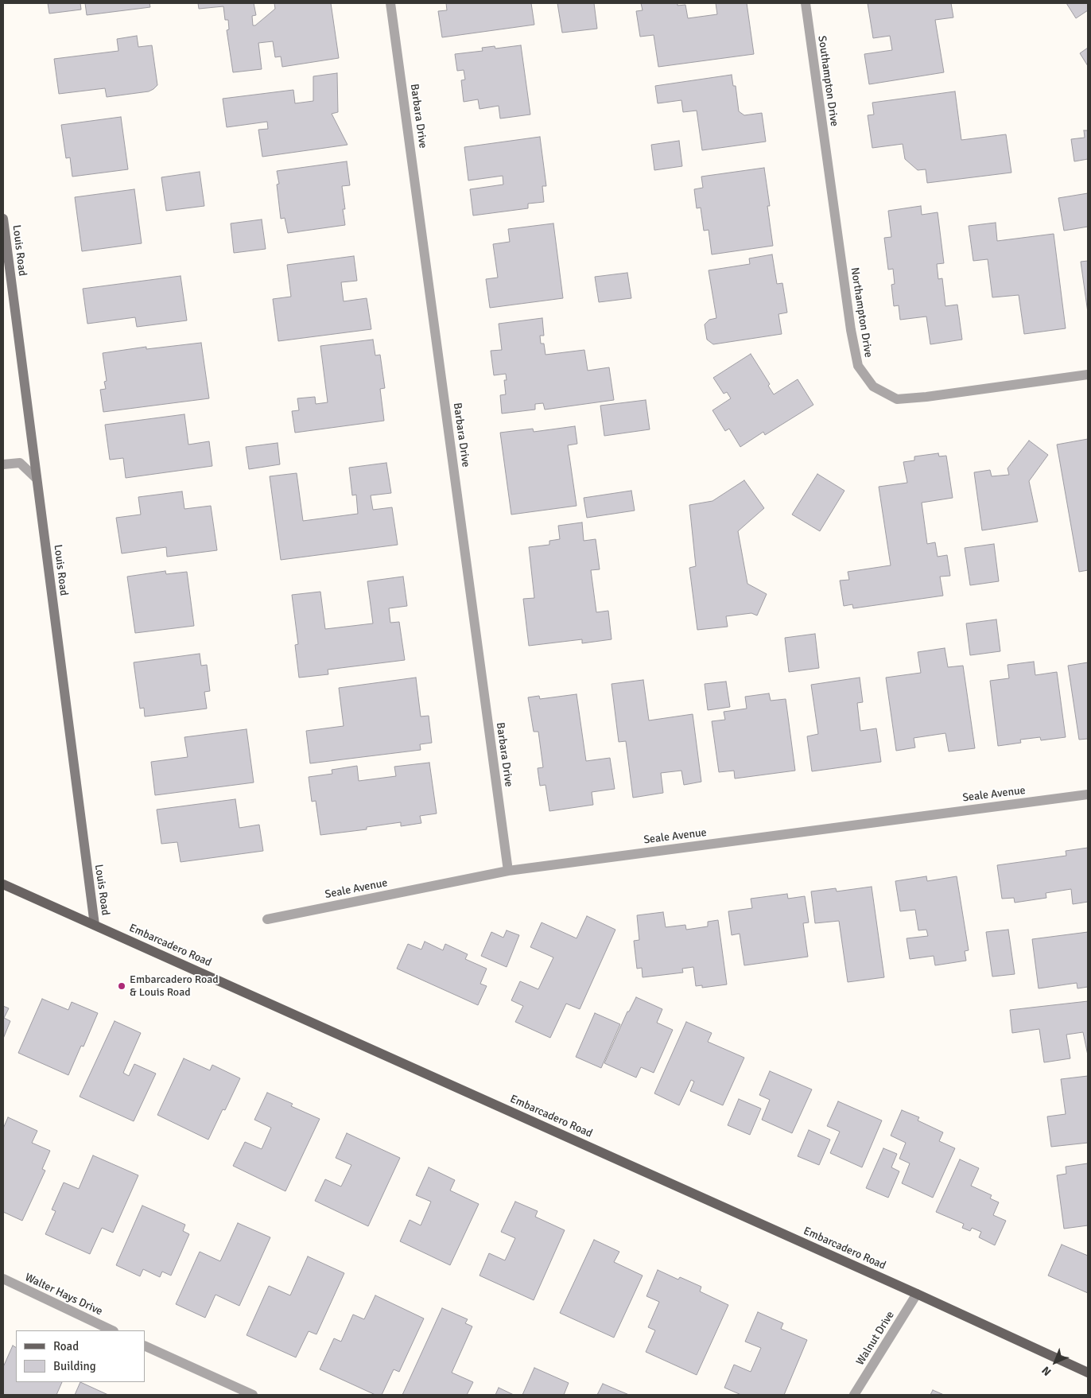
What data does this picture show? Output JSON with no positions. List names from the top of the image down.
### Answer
{
  "streets": {
    "main road": ["Embarcadero Road"],
    "street": [
      "Southampton Drive",
      "Barbara Drive",
      "Louis Road",
      "Northampton Drive",
      "Seale Avenue",
      "Walter Hays Drive",
      "Walnut Drive"
    ]
  },
  "crossings": [
    ["Southampton Drive", "Northampton Drive"],
    ["Barbara Drive", "Seale Avenue"],
    ["Louis Road", "Embarcadero Road"],
    ["Embarcadero Road", "Walnut Drive"]
  ],
  "places": ["Embarcadero Road & Louis Road"],
  "legend": ["Road", "Building"],
  "north": "bottom left"
}
